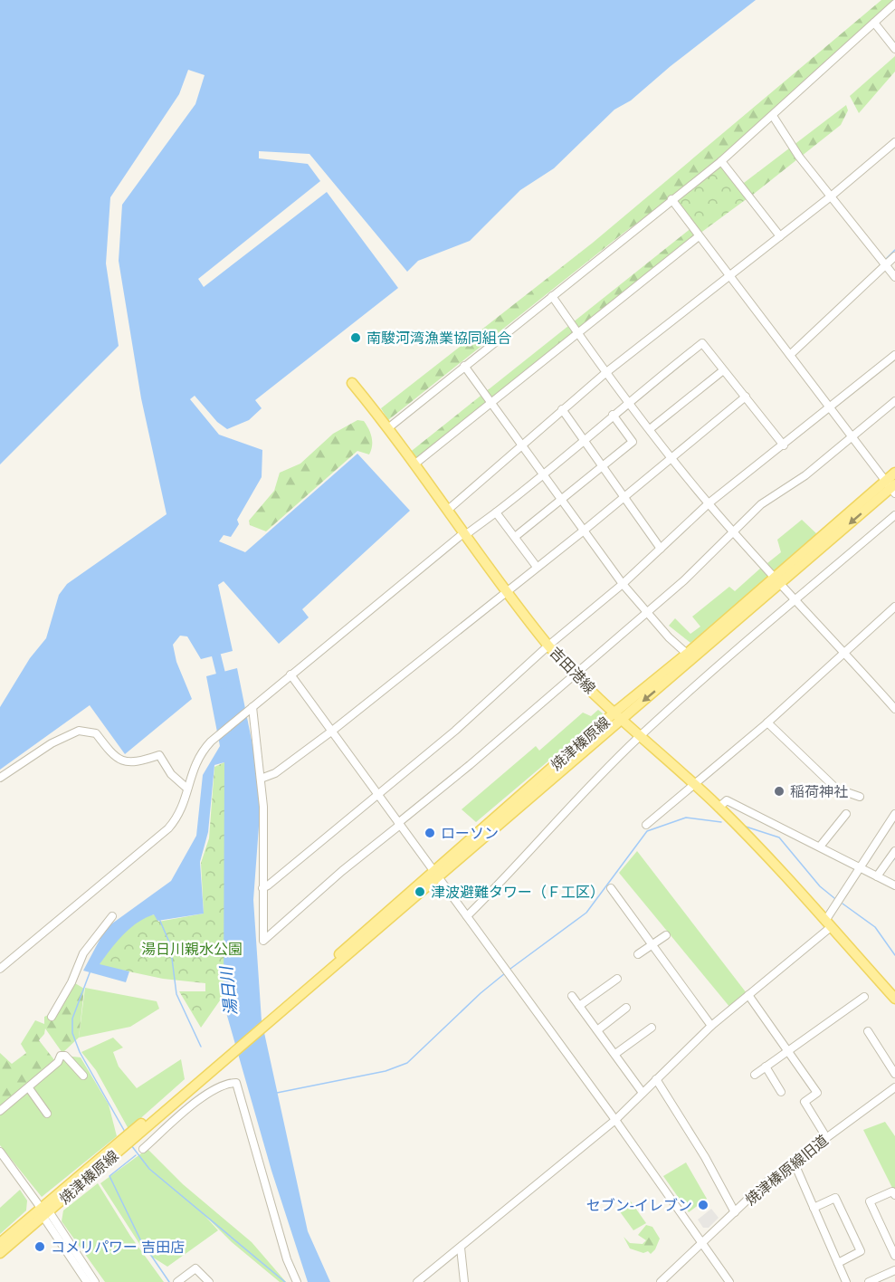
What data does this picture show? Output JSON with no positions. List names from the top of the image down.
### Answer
{
  "streets": {
    "main road": ["吉田港線", "焼津榛原線"],
    "street": ["焼津榛原線旧道"]
  },
  "crossings": [
    ["吉田港線", "焼津榛原線"]
  ],
  "water": ["湯日川"],
  "parks": ["湯日川親水公園"],
  "places": [
    "南駿河湾漁業協同組合",
    "稲荷神社",
    "ローソン",
    "津波避難タワー（Ｆ工区）",
    "セブン-イレブン",
    "コメリパワー 吉田店"
  ]
}
